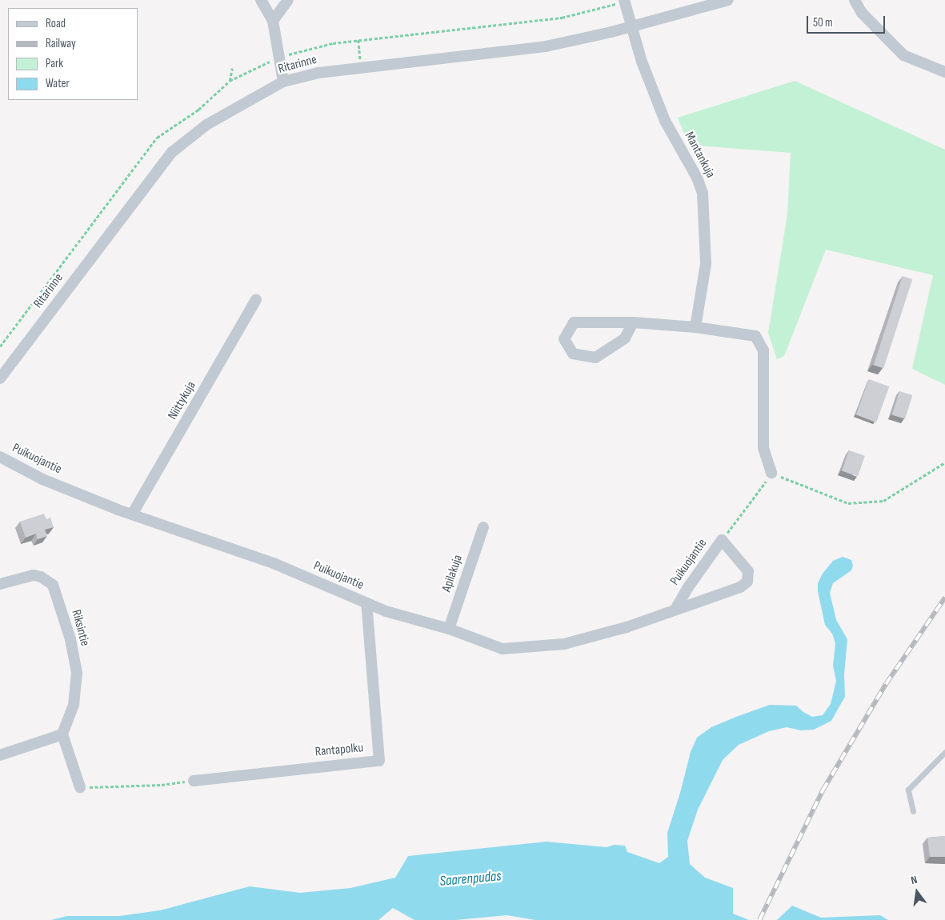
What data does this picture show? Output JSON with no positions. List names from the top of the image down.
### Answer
{
  "streets": {
    "street": [
      "Ritarinne",
      "Mantankuja",
      "Niittykuja",
      "Puikuojantie",
      "Apilakuja",
      "Riksintie",
      "Rantapolku"
    ]
  },
  "crossings": [
    ["Ritarinne", "Mantankuja"],
    ["Niittykuja", "Puikuojantie"],
    ["Puikuojantie", "Apilakuja"],
    ["Puikuojantie", "Rantapolku"]
  ],
  "water": ["Saarenpudas"],
  "legend": [
    "Road",
    "Railway",
    "Park",
    "Water"
  ],
  "scale_bar": "50 m",
  "north": "top"
}
